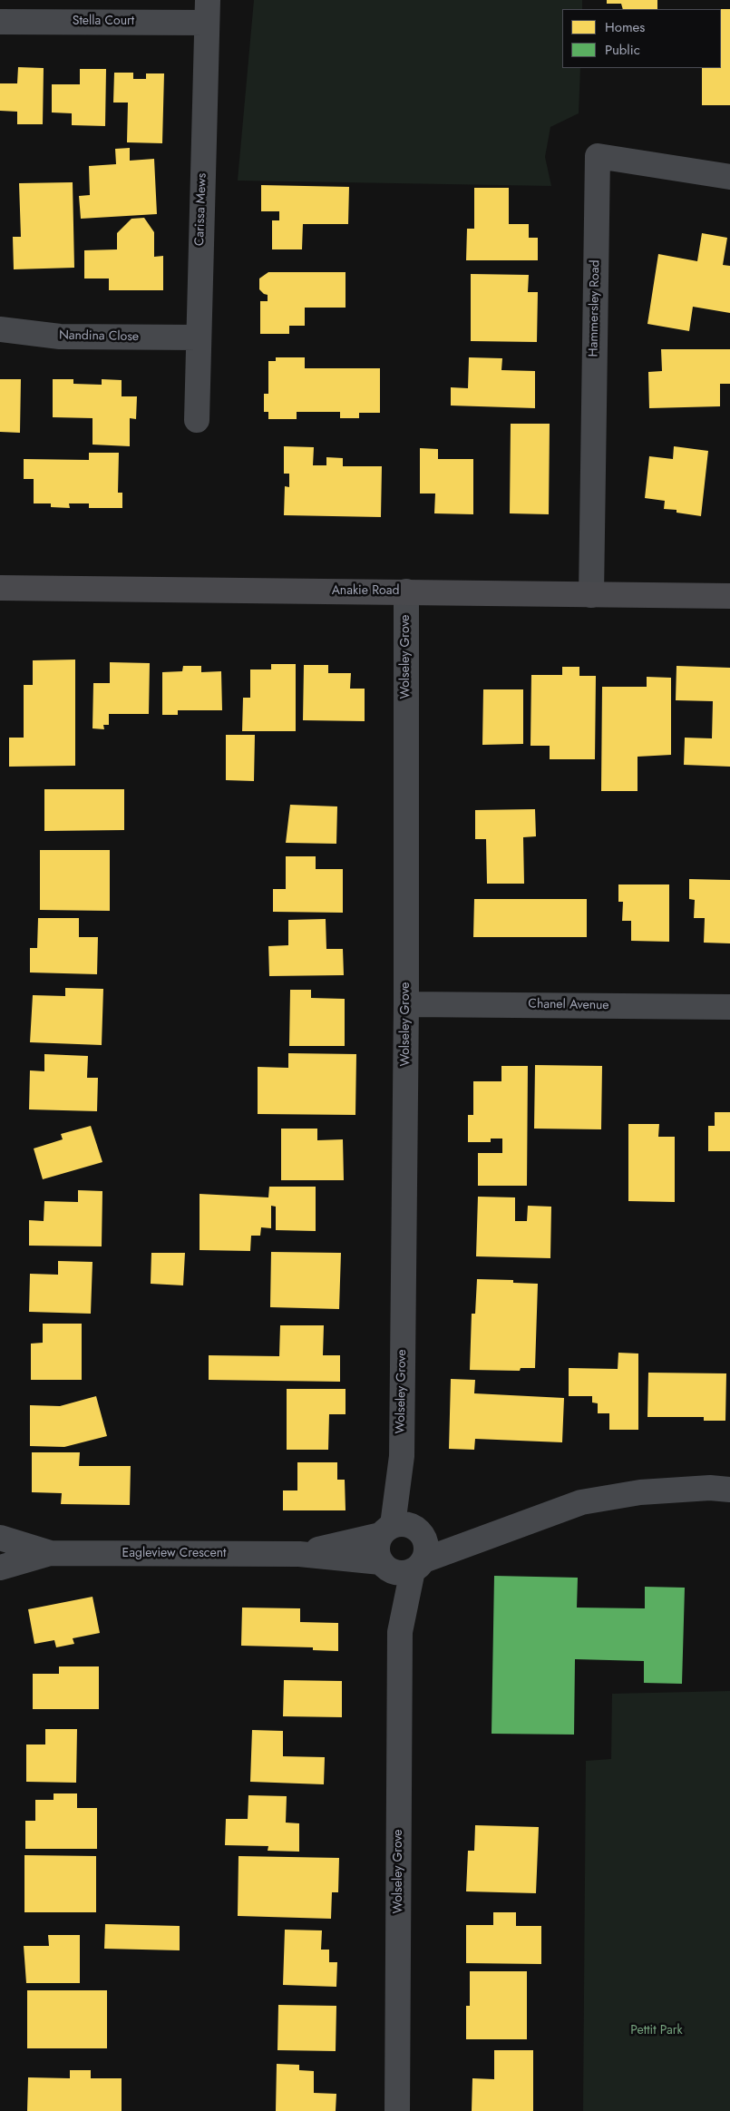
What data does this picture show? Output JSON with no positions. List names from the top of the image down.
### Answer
{
  "streets": {
    "main road": ["Anakie Road"],
    "street": [
      "Stella Court",
      "Carissa Mews",
      "Hammersley Road",
      "Nandina Close",
      "Wolseley Grove",
      "Chanel Avenue",
      "Eagleview Crescent"
    ]
  },
  "crossings": [
    ["Stella Court", "Carissa Mews"],
    ["Carissa Mews", "Nandina Close"],
    ["Hammersley Road", "Anakie Road"],
    ["Anakie Road", "Wolseley Grove"],
    ["Wolseley Grove", "Chanel Avenue"],
    ["Wolseley Grove", "Eagleview Crescent"]
  ],
  "parks": ["Pettit Park"],
  "legend": ["Homes", "Public"]
}
